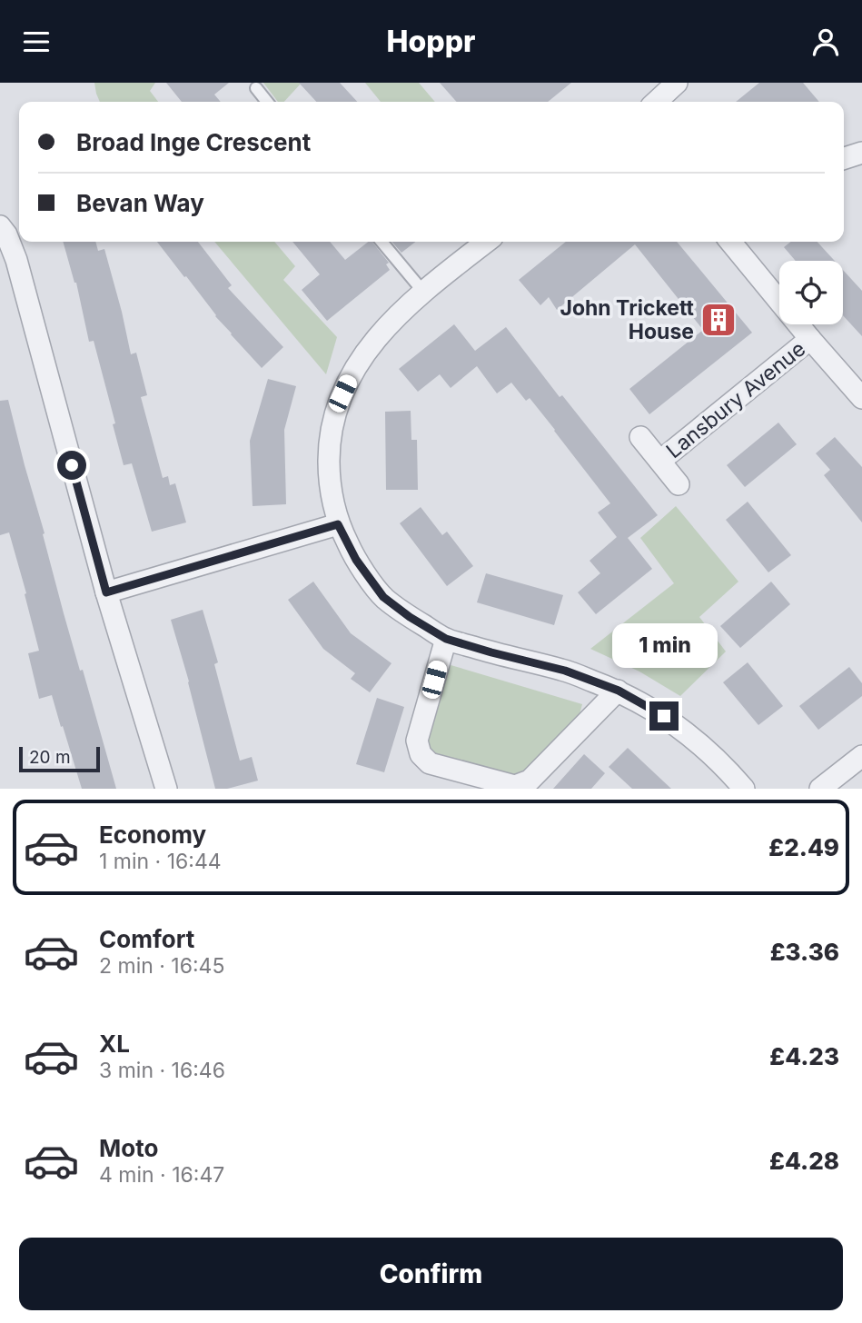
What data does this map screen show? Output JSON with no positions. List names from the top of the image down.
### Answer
{
  "streets": {
    "street": ["Lansbury Avenue"]
  },
  "places": {
    "building": ["John Trickett House"]
  },
  "scale_bar": "20 m",
  "page": {
    "header": "Hoppr",
    "banner": ["Broad Inge Crescent", "Bevan Way"],
    "bubble": "1 min",
    "scale": "20 m",
    "list": [
      {
        "name": "Economy",
        "note": "1 min · 16:44",
        "value": "£2.49"
      },
      {
        "name": "Comfort",
        "note": "2 min · 16:45",
        "value": "£3.36"
      },
      {
        "name": "XL",
        "note": "3 min · 16:46",
        "value": "£4.23"
      },
      {
        "name": "Moto",
        "note": "4 min · 16:47",
        "value": "£4.28"
      }
    ],
    "buttons": "Confirm"
  }
}
